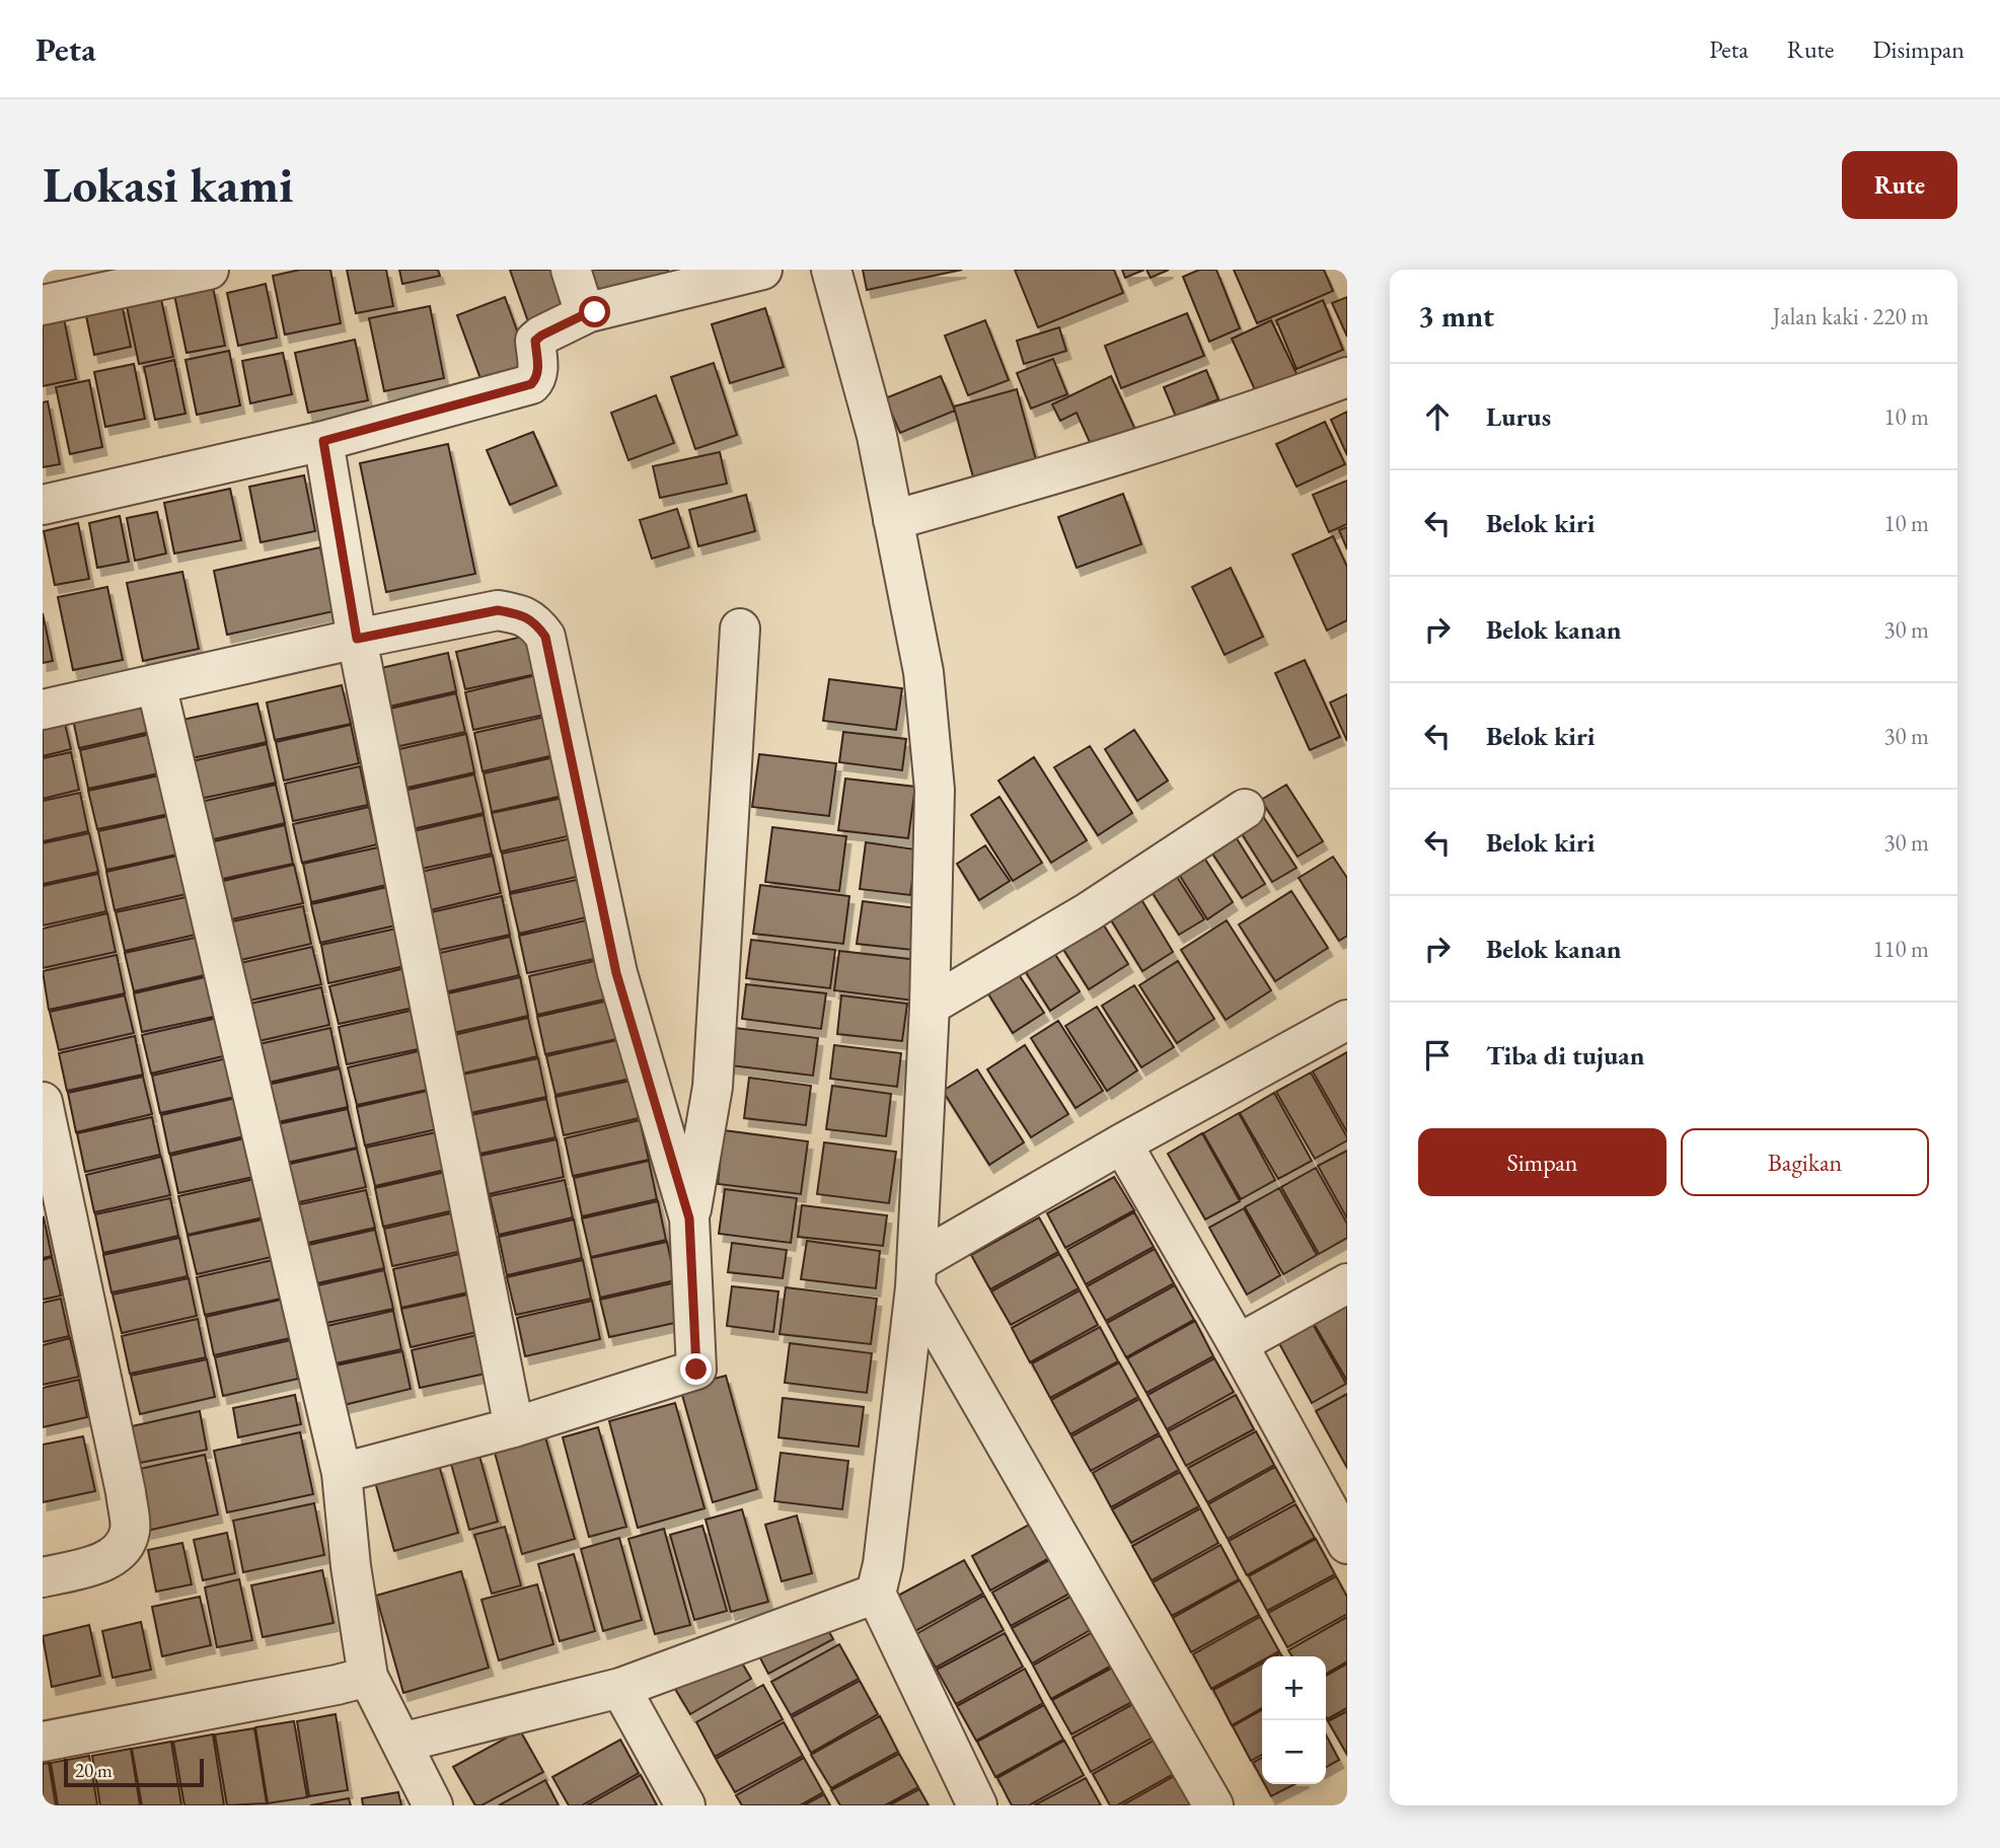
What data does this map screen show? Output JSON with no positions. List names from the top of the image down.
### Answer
{
  "scale_bar": "20 m",
  "page": {
    "header": "Peta",
    "nav": ["Peta", "Rute", "Disimpan"],
    "buttons": [
      "Rute",
      ["Simpan", "Bagikan"]
    ],
    "title": "Lokasi kami",
    "heading": ["3 mnt", "Jalan kaki · 220 m"],
    "list": [
      ["Lurus", "10 m"],
      ["Belok kiri", "10 m"],
      ["Belok kanan", "30 m"],
      ["Belok kiri", "30 m"],
      ["Belok kiri", "30 m"],
      ["Belok kanan", "110 m"],
      "Tiba di tujuan"
    ],
    "map_buttons": ["+", "−"],
    "scale": "20 m"
  }
}
